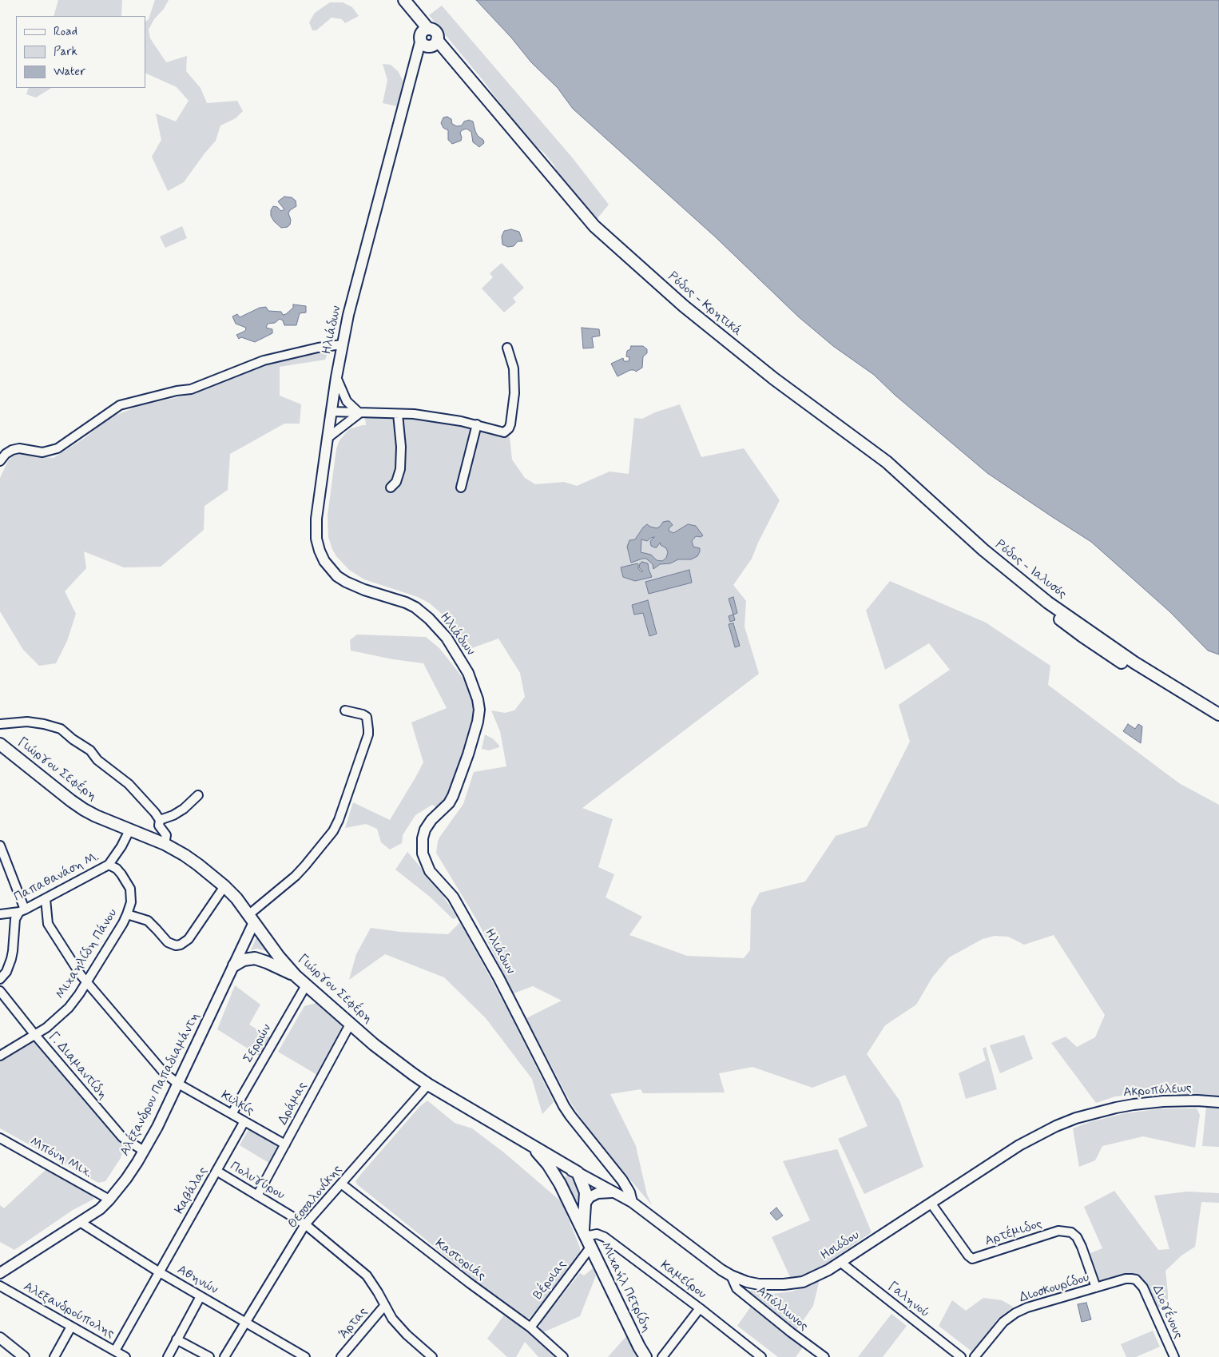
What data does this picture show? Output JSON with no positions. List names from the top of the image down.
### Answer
{
  "streets": {
    "main road": [
      "Ρόδος - Κρητικά",
      "Ρόδος - Ιαλυσός",
      "Γιώργου Σεφέρη",
      "Μιχαήλ Πετρίδη"
    ],
    "street": [
      "Ηλιάδων",
      "Παπαθανάση Μ.",
      "Μιχαηλίδη Πάνου",
      "Σερρών",
      "Γ. Διαμαντίδη",
      "Αλέξανδρου Παπαδιαμάντη",
      "Ακροπόλεως",
      "Κιλκίς",
      "Δράμας",
      "Μπόνη Μιχ.",
      "Πολυγύρου",
      "Καβάλας",
      "Θεσσαλονίκης",
      "Αρτέμιδος",
      "Ησιόδου",
      "Καστοριάς",
      "Αθηνών",
      "Βέροιας",
      "Καμείρου",
      "Διοσκουρίδου",
      "Γαληνού",
      "Απόλλωνος",
      "Αλεξανδρούπολης",
      "Διογένους",
      "Άρτας"
    ]
  },
  "crossings": [
    ["Ρόδος - Κρητικά", "Ηλιάδων"],
    ["Ρόδος - Κρητικά", "Ρόδος - Ιαλυσός"],
    ["Ηλιάδων", "Ησιόδου"],
    ["Γιώργου Σεφέρη", "Παπαθανάση Μ."],
    ["Γιώργου Σεφέρη", "Σερρών"],
    ["Γιώργου Σεφέρη", "Αλέξανδρου Παπαδιαμάντη"],
    ["Γιώργου Σεφέρη", "Δράμας"],
    ["Γιώργου Σεφέρη", "Θεσσαλονίκης"],
    ["Γιώργου Σεφέρη", "Ησιόδου"],
    ["Γιώργου Σεφέρη", "Μιχαήλ Πετρίδη"],
    ["Παπαθανάση Μ.", "Μιχαηλίδη Πάνου"],
    ["Παπαθανάση Μ.", "Κιλκίς"],
    ["Μιχαηλίδη Πάνου", "Γ. Διαμαντίδη"],
    ["Μιχαηλίδη Πάνου", "Κιλκίς"],
    ["Σερρών", "Κιλκίς"],
    ["Γ. Διαμαντίδη", "Αλέξανδρου Παπαδιαμάντη"],
    ["Αλέξανδρου Παπαδιαμάντη", "Κιλκίς"],
    ["Αλέξανδρου Παπαδιαμάντη", "Μπόνη Μιχ."],
    ["Αλέξανδρου Παπαδιαμάντη", "Αθηνών"],
    ["Ακροπόλεως", "Ησιόδου"],
    ["Κιλκίς", "Δράμας"],
    ["Κιλκίς", "Καβάλας"],
    ["Δράμας", "Πολυγύρου"],
    ["Πολυγύρου", "Καβάλας"],
    ["Πολυγύρου", "Θεσσαλονίκης"],
    ["Πολυγύρου", "Άρτας"],
    ["Καβάλας", "Αθηνών"],
    ["Καβάλας", "Αλεξανδρούπολης"],
    ["Θεσσαλονίκης", "Καστοριάς"],
    ["Θεσσαλονίκης", "Αθηνών"],
    ["Αρτέμιδος", "Ησιόδου"],
    ["Αρτέμιδος", "Διοσκουρίδου"],
    ["Ησιόδου", "Γαληνού"],
    ["Ησιόδου", "Απόλλωνος"],
    ["Καστοριάς", "Βέροιας"],
    ["Βέροιας", "Μιχαήλ Πετρίδη"],
    ["Καμείρου", "Μιχαήλ Πετρίδη"],
    ["Διοσκουρίδου", "Διογένους"]
  ],
  "legend": ["Road", "Park", "Water"]
}
